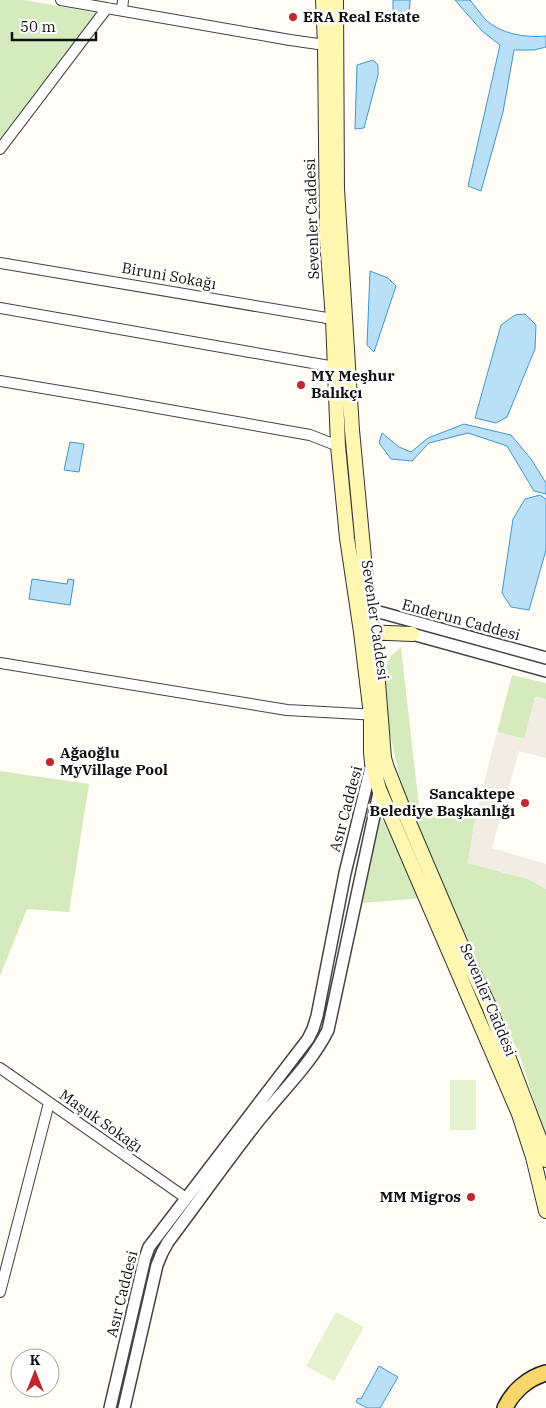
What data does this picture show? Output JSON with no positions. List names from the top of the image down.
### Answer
{
  "streets": {
    "main road": ["Sevenler Caddesi"],
    "street": [
      "Biruni Sokağı",
      "Enderun Caddesi",
      "Asır Caddesi",
      "Maşuk Sokağı"
    ]
  },
  "crossings": [
    ["Sevenler Caddesi", "Biruni Sokağı"],
    ["Sevenler Caddesi", "Enderun Caddesi"],
    ["Sevenler Caddesi", "Asır Caddesi"],
    ["Asır Caddesi", "Maşuk Sokağı"]
  ],
  "places": [
    "ERA Real Estate",
    "MY Meşhur Balıkçı",
    "Ağaoğlu MyVillage Pool",
    "Sancaktepe Belediye Başkanlığı",
    "MM Migros"
  ],
  "scale_bar": "50 m",
  "north": "top"
}
